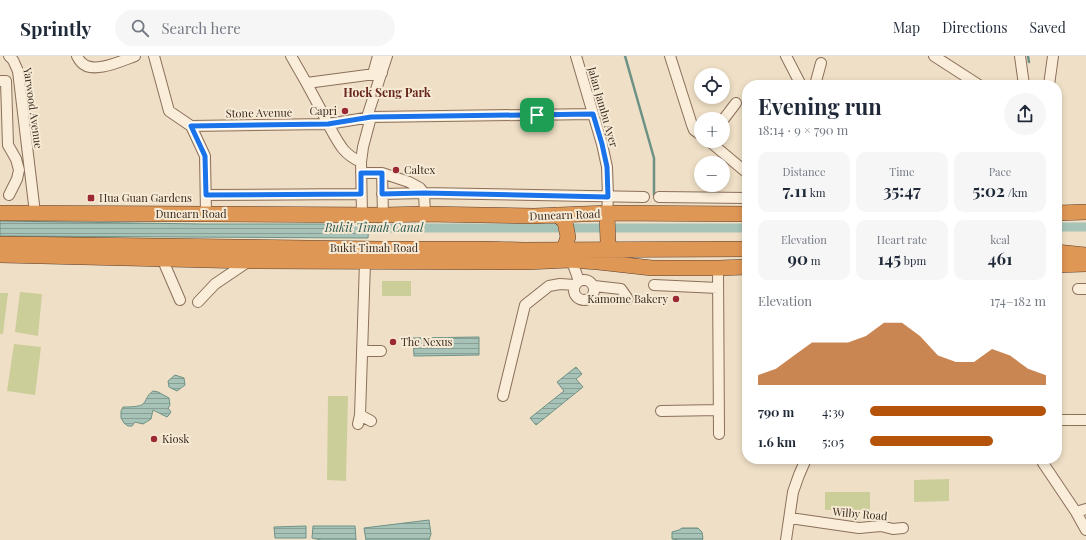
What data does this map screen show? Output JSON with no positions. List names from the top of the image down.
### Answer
{
  "streets": {
    "highway": ["Dunearn Road", "Bukit Timah Road"],
    "street": [
      "Jalan Jambu Ayer",
      "Yarwood Avenue",
      "Stone Avenue",
      "Wilby Road"
    ]
  },
  "crossings": [
    ["Jalan Jambu Ayer", "Stone Avenue"],
    ["Jalan Jambu Ayer", "Dunearn Road"],
    ["Yarwood Avenue", "Dunearn Road"]
  ],
  "districts": ["Hock Seng Park"],
  "water": ["Bukit Timah Canal"],
  "places": {
    "other": [
      "Capri",
      "Caltex",
      "Kamome Bakery",
      "The Nexus",
      "Kiosk"
    ],
    "transit": ["Hua Guan Gardens"]
  },
  "page": {
    "header": "Sprintly",
    "search": "Search here",
    "nav": ["Map", "Directions", "Saved"],
    "map_buttons": ["+", "−"],
    "heading": ["Evening run", "18:14 · 9 × 790 m"],
    "stats": [
      ["Distance", "7.11 km"],
      ["Time", "35:47"],
      ["Pace", "5:02 /km"],
      ["Elevation", "90 m"],
      ["Heart rate", "145 bpm"],
      ["kcal", "461"]
    ],
    "chart": ["Elevation", "174–182 m"],
    "list": [
      {
        "name": "790 m",
        "note": "4:39"
      },
      {
        "name": "1.6 km",
        "note": "5:05"
      }
    ]
  }
}
